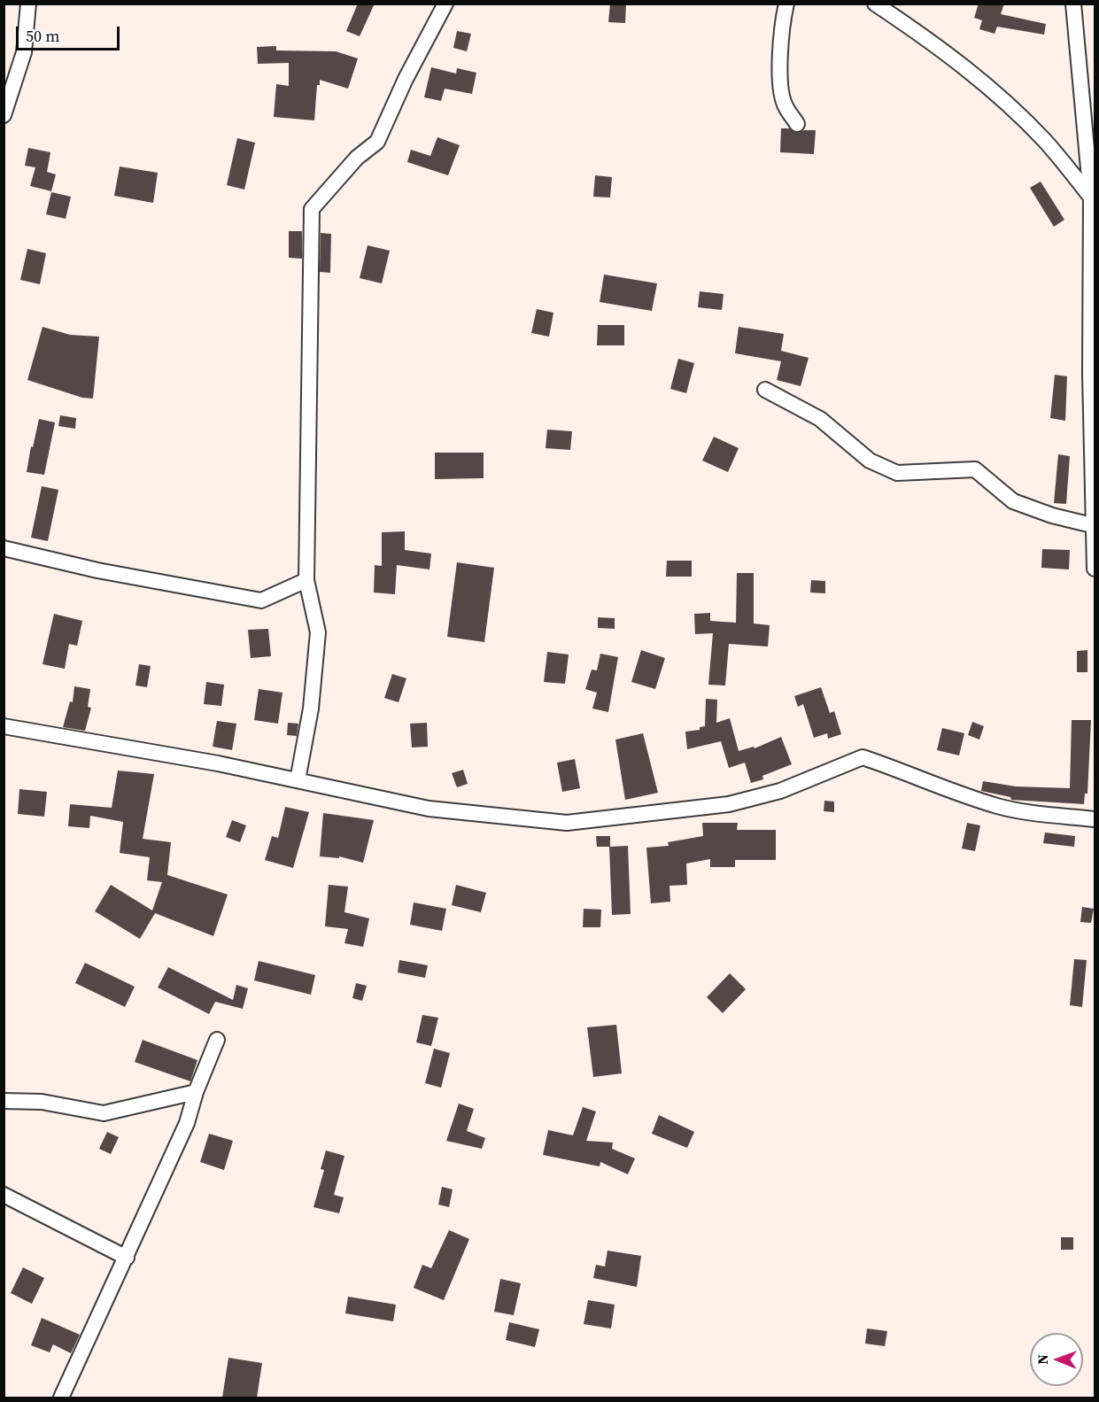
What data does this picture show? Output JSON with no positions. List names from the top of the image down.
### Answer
{
  "scale_bar": "50 m",
  "north": "left"
}
